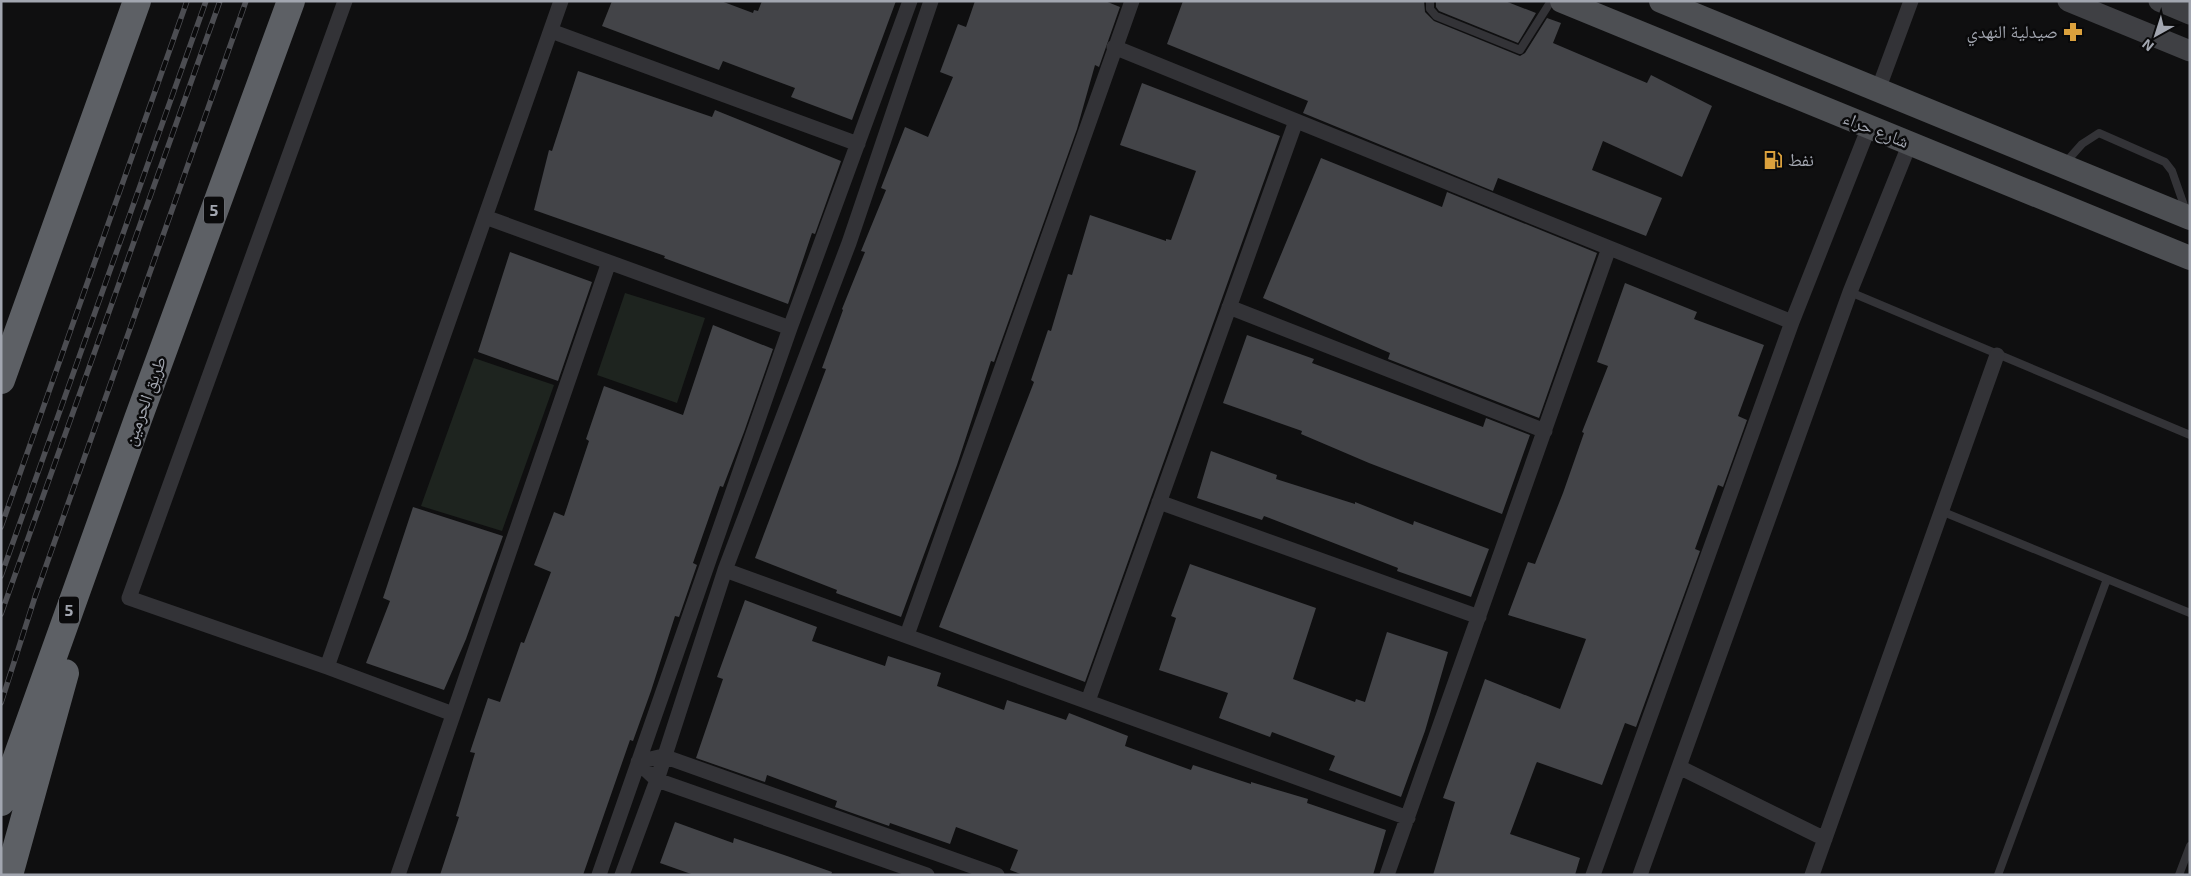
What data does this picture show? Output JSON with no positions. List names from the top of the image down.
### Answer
{
  "streets": {
    "highway": ["5", "طريق الحرمين"],
    "main road": ["شارع حراء"]
  },
  "places": {
    "pharmacy": ["صيدلية النهدي"],
    "fuel station": ["نفط"]
  },
  "north": "bottom left"
}
